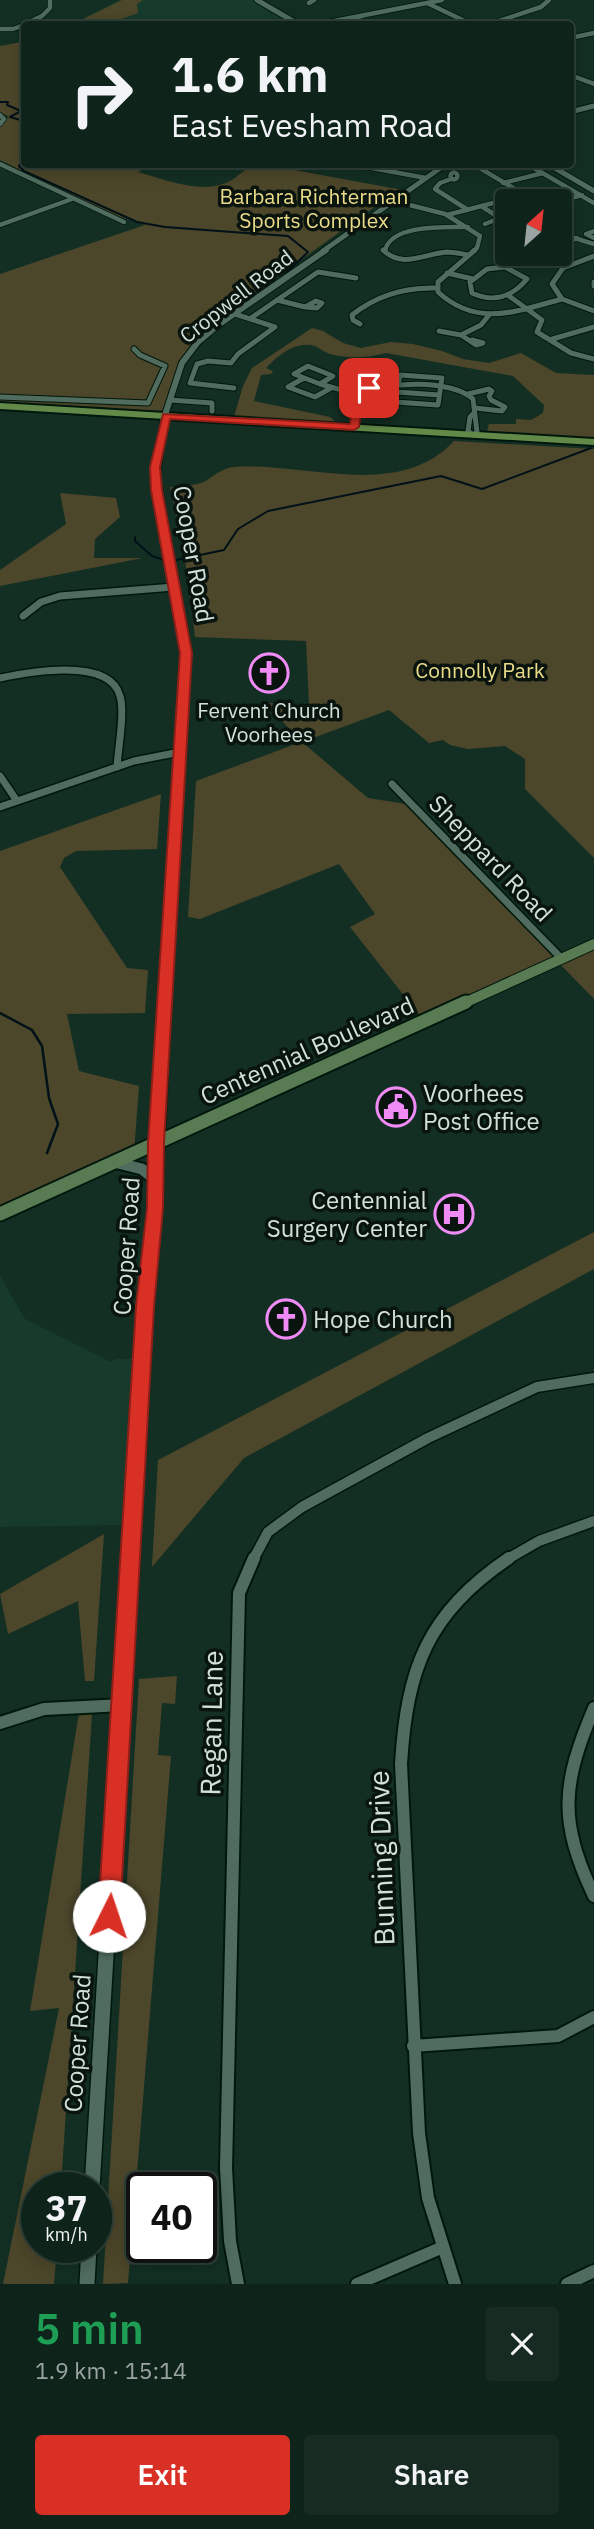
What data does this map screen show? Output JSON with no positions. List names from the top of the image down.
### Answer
{
  "streets": {
    "main road": ["Centennial Boulevard"],
    "street": [
      "Cropwell Road",
      "Cooper Road",
      "Sheppard Road",
      "Regan Lane",
      "Bunning Drive"
    ]
  },
  "crossings": [
    ["Cropwell Road", "Cooper Road"],
    ["Cooper Road", "Centennial Boulevard"],
    ["Sheppard Road", "Centennial Boulevard"]
  ],
  "parks": ["Barbara Richterman Sports Complex", "Connolly Park"],
  "places": {
    "church": ["Fervent Church Voorhees", "Hope Church"],
    "public building": ["Voorhees Post Office"],
    "hospital": ["Centennial Surgery Center"]
  },
  "north": "top right",
  "page": {
    "turn": ["1.6 km", "East Evesham Road"],
    "speed": "37 km/h",
    "limit": "40",
    "heading": ["5 min", "1.9 km · 15:14"],
    "buttons": ["Exit", "Share"]
  }
}
